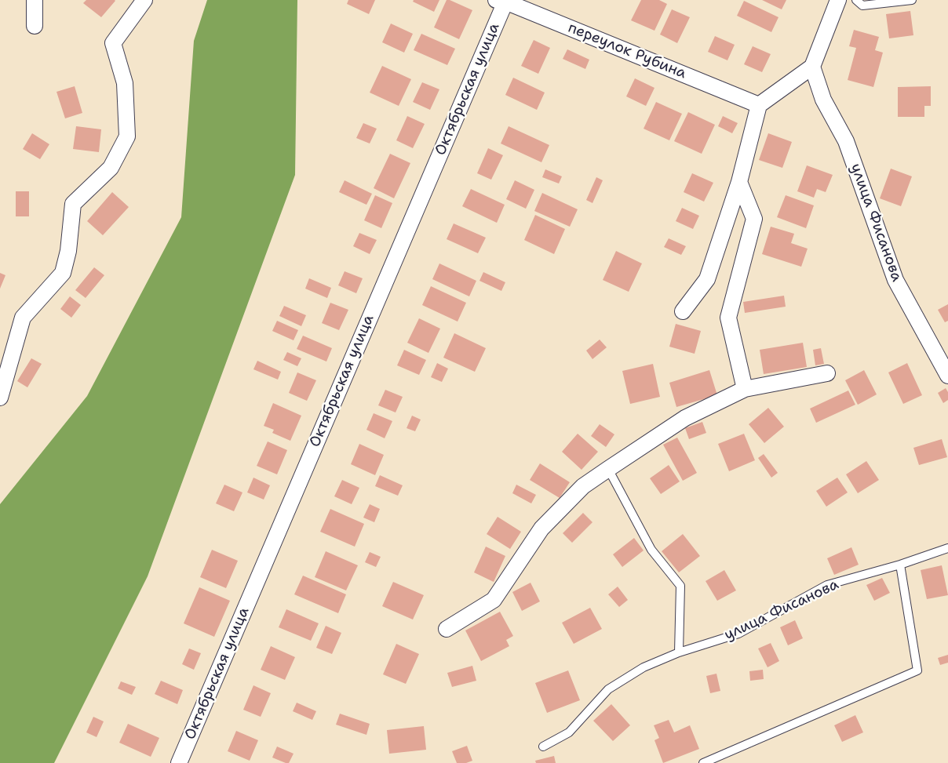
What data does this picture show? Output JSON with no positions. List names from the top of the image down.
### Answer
{
  "streets": {
    "street": ["переулок Рубина", "Октябрьская улица", "улица Фисанова"]
  },
  "crossings": [
    ["переулок Рубина", "Октябрьская улица"]
  ]
}
